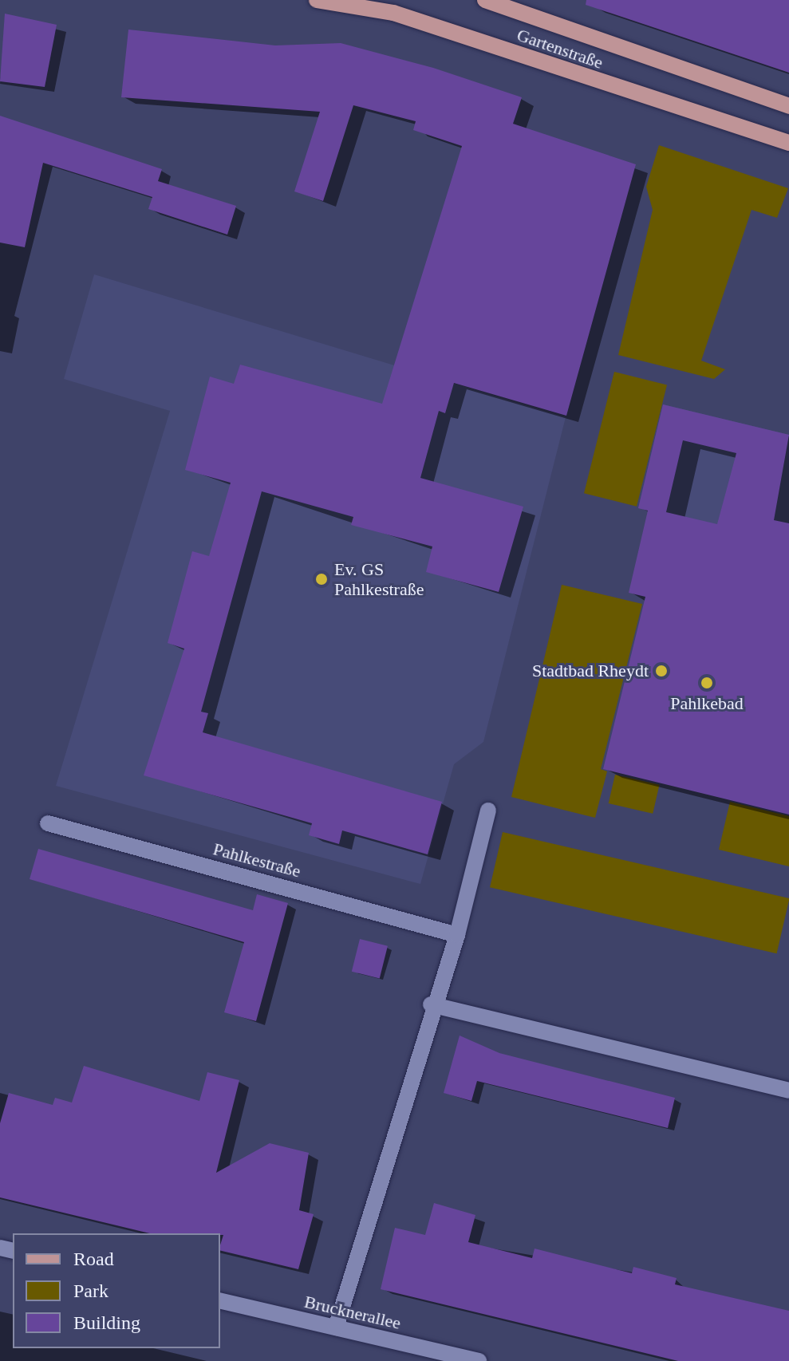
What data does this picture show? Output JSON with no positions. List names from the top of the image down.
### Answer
{
  "streets": {
    "main road": ["Gartenstraße"],
    "street": ["Pahlkestraße", "Brucknerallee"]
  },
  "places": ["Ev. GS Pahlkestraße", "Stadtbad Rheydt", "Pahlkebad"],
  "legend": ["Road", "Park", "Building"]
}
